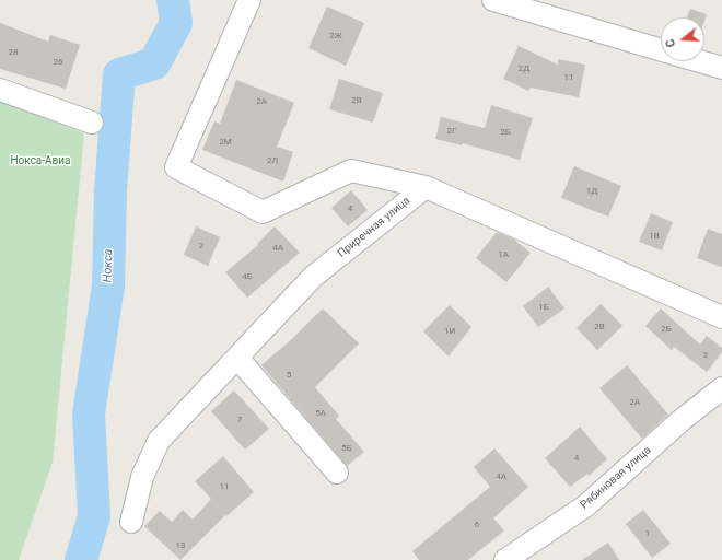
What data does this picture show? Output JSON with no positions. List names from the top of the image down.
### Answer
{
  "streets": {
    "street": ["Приречная улица", "Рябиновая улица"]
  },
  "water": ["Нокса"],
  "parks": ["Нокса-Авиа"],
  "house_numbers": [
    "2Ж",
    "28",
    "26",
    "2Д",
    "11",
    "2В",
    "2А",
    "2Г",
    "2Б",
    "2М",
    "2Л",
    "1Д",
    "4",
    "1В",
    "2",
    "4А",
    "1А",
    "4Б",
    "1Б",
    "2В",
    "2Б",
    "1И",
    "2",
    "5",
    "2А",
    "5А",
    "7",
    "5Б",
    "4",
    "4А",
    "11",
    "6",
    "1",
    "13"
  ],
  "north": "left"
}
